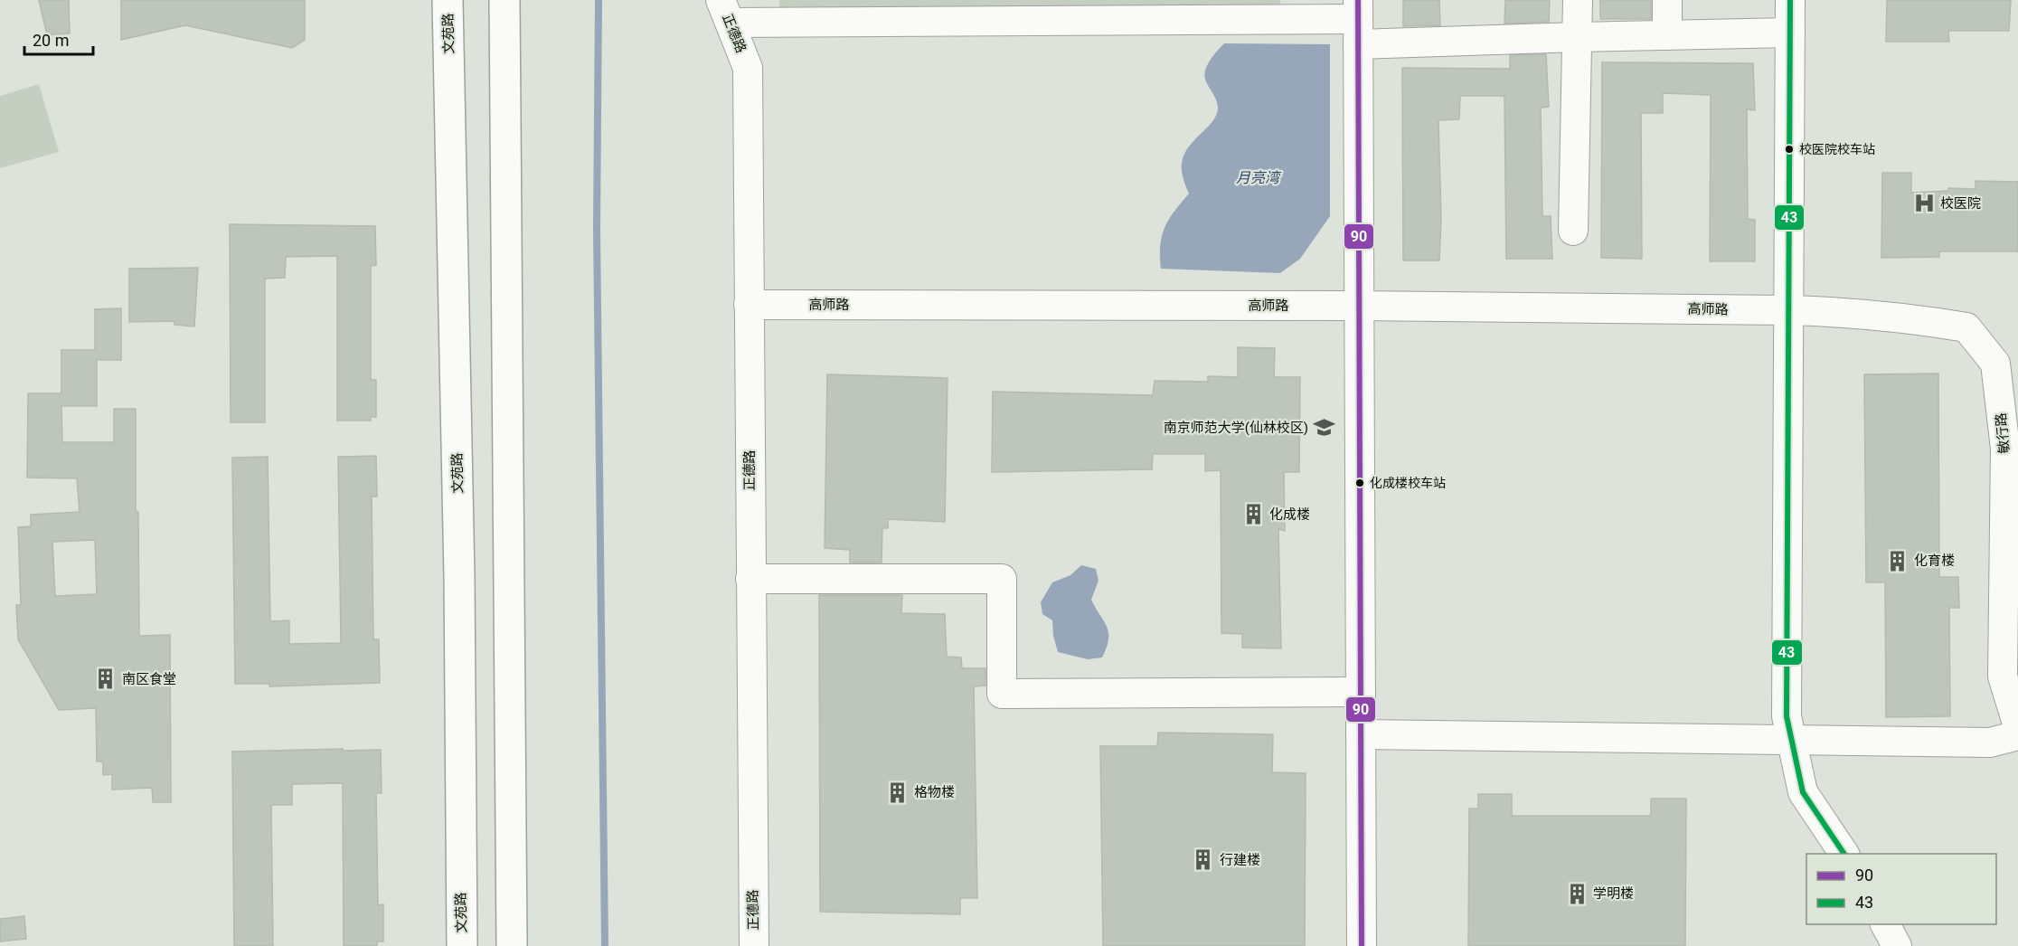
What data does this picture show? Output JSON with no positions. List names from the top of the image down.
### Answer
{
  "streets": {
    "main road": ["文苑路"],
    "street": ["正德路", "高师路", "敏行路"]
  },
  "crossings": [
    ["正德路", "高师路"],
    ["高师路", "敏行路"]
  ],
  "water": ["月亮湾"],
  "places": {
    "other": ["校医院校车站", "化成楼校车站"],
    "hospital": ["校医院"],
    "school or university": ["南京师范大学(仙林校区)"],
    "building": [
      "化成楼",
      "化育楼",
      "南区食堂",
      "格物楼",
      "行建楼",
      "学明楼"
    ]
  },
  "lines": ["transit line 90", "transit line 43"],
  "legend": ["90", "43"],
  "scale_bar": "20 m"
}
